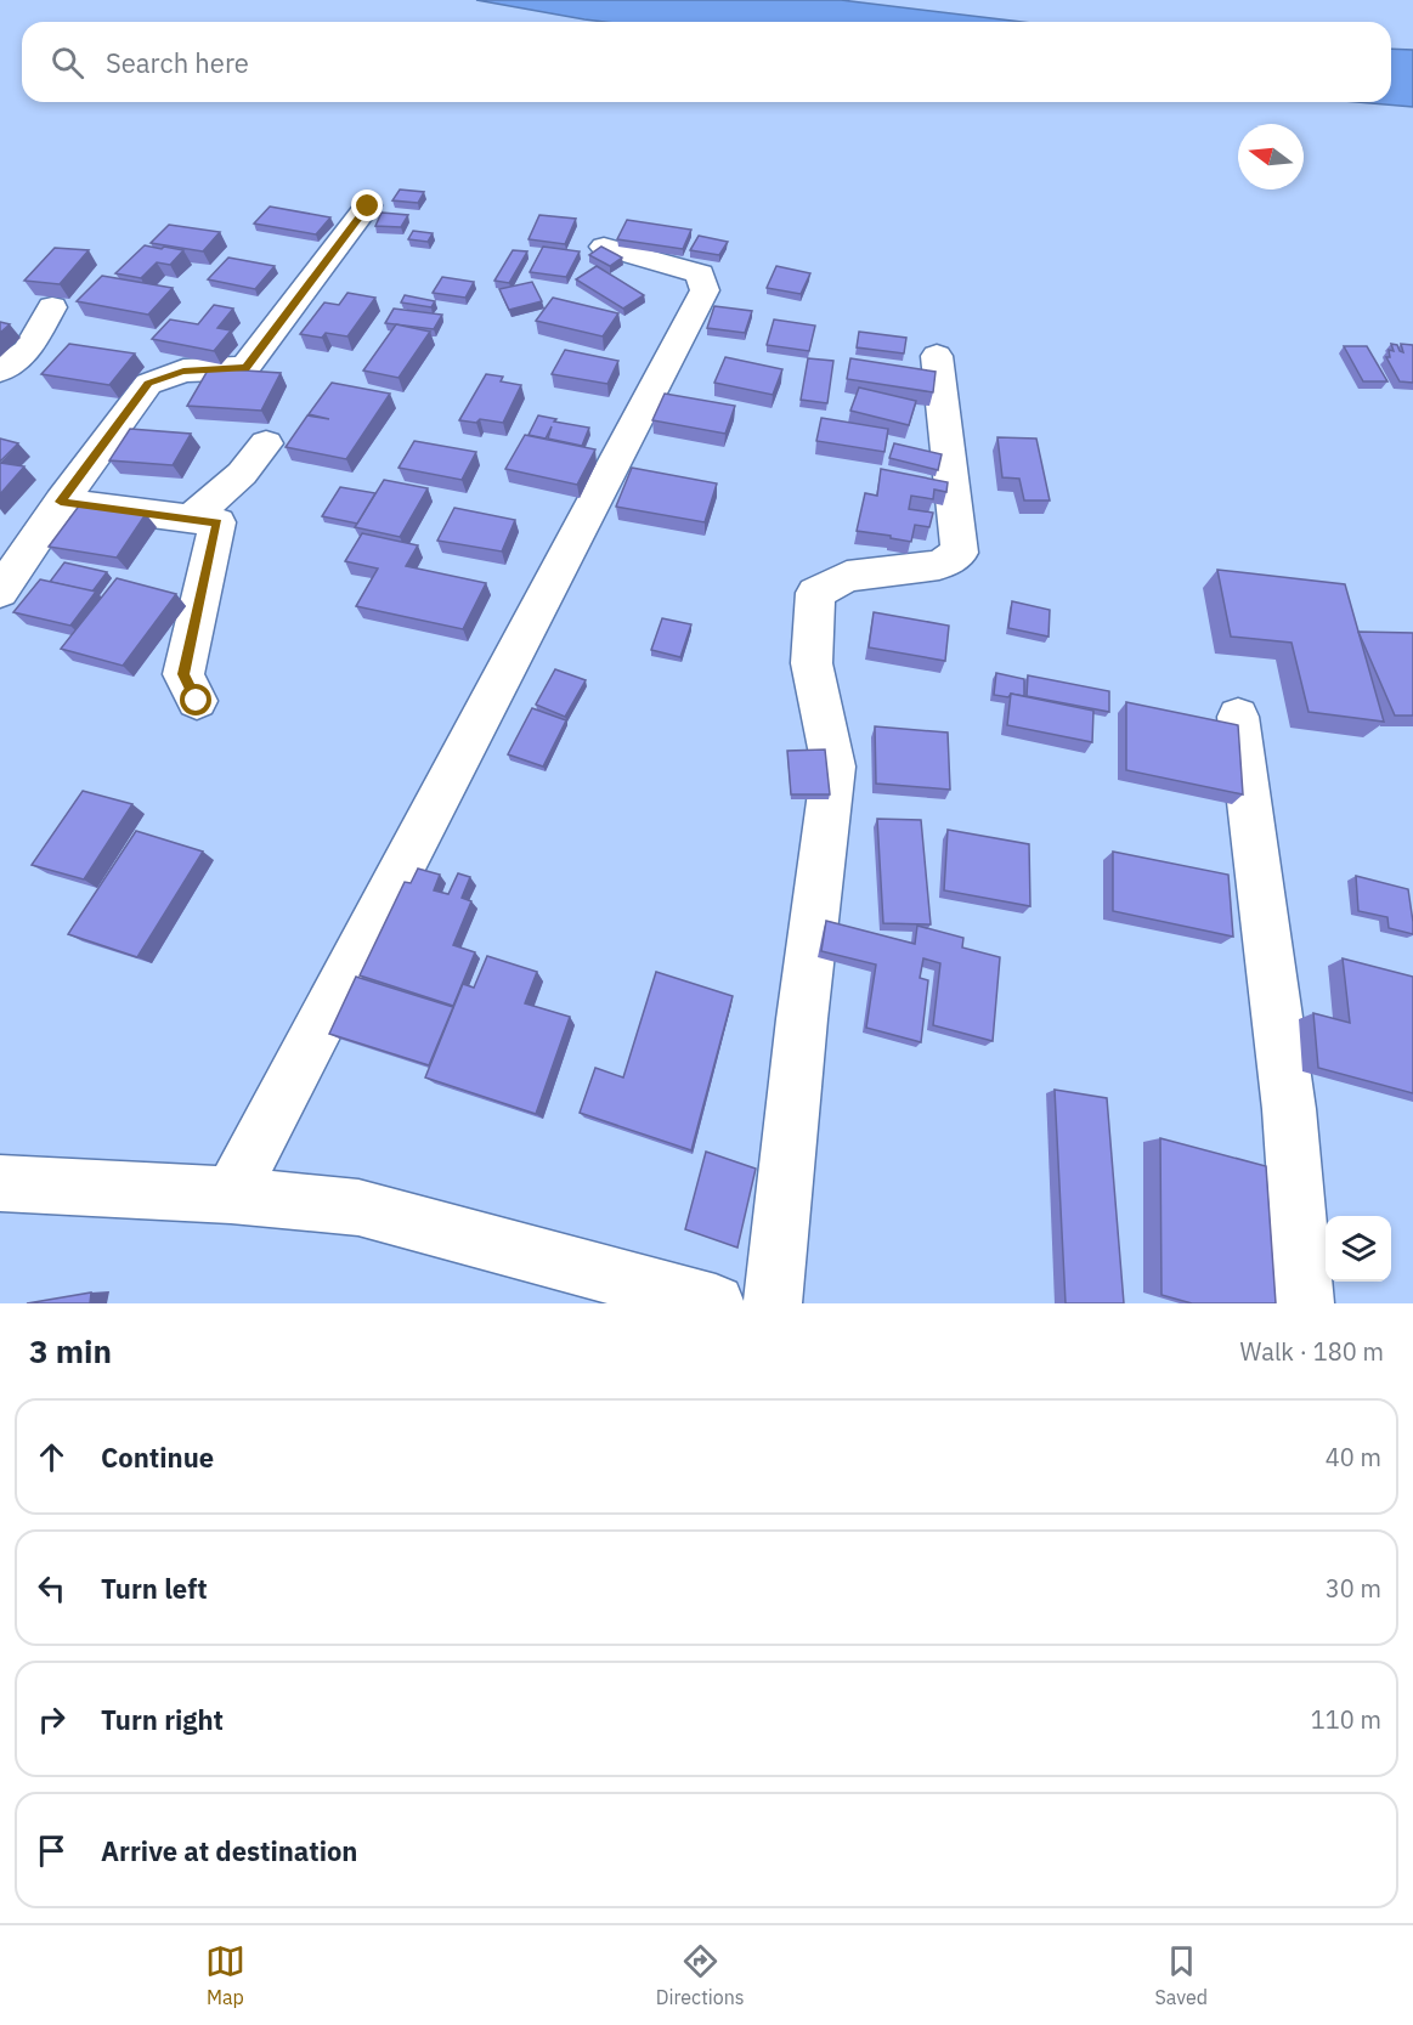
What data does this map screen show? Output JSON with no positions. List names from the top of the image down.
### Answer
{
  "north": "left",
  "page": {
    "search": "Search here",
    "heading": ["3 min", "Walk · 180 m"],
    "list": [
      ["Continue", "40 m"],
      ["Turn left", "30 m"],
      ["Turn right", "110 m"],
      "Arrive at destination"
    ],
    "nav": ["Map", "Directions", "Saved"]
  }
}
